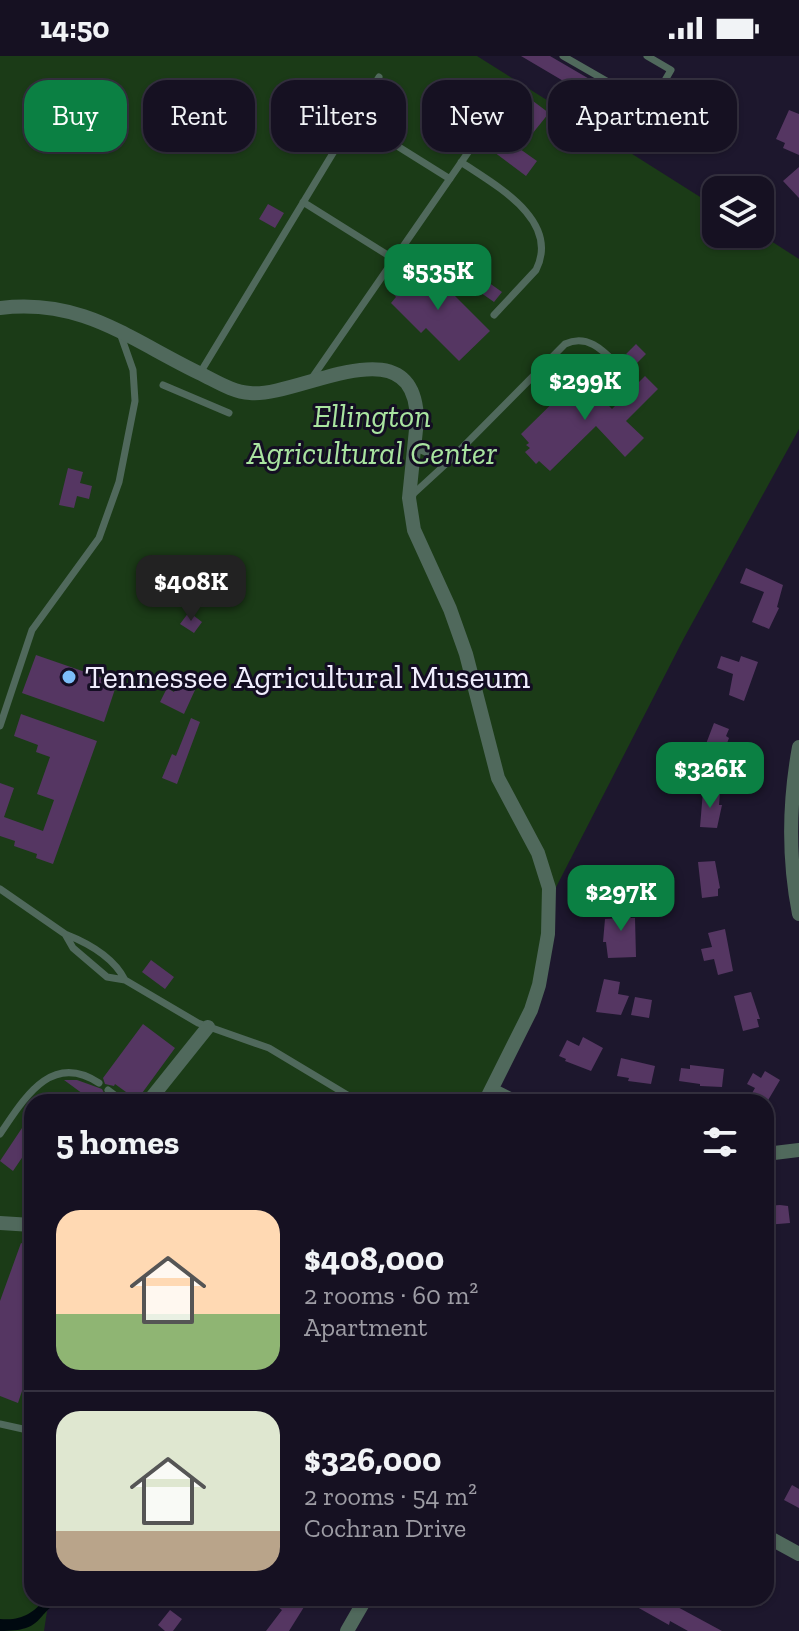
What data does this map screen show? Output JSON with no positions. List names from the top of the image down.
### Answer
{
  "parks": ["Ellington Agricultural Center"],
  "places": ["Tennessee Agricultural Museum"],
  "page": {
    "status": "14:50",
    "chip": [
      "Buy",
      "Rent",
      "Filters",
      "New",
      "Apartment"
    ],
    "price": [
      "$535K",
      "$299K",
      "$408K",
      "$326K",
      "$297K"
    ],
    "heading": "5 homes",
    "list": [
      {
        "name": "$408,000",
        "note": "2 rooms · 60 m² · Apartment"
      },
      {
        "name": "$326,000",
        "note": "2 rooms · 54 m² · Cochran Drive"
      }
    ]
  }
}
